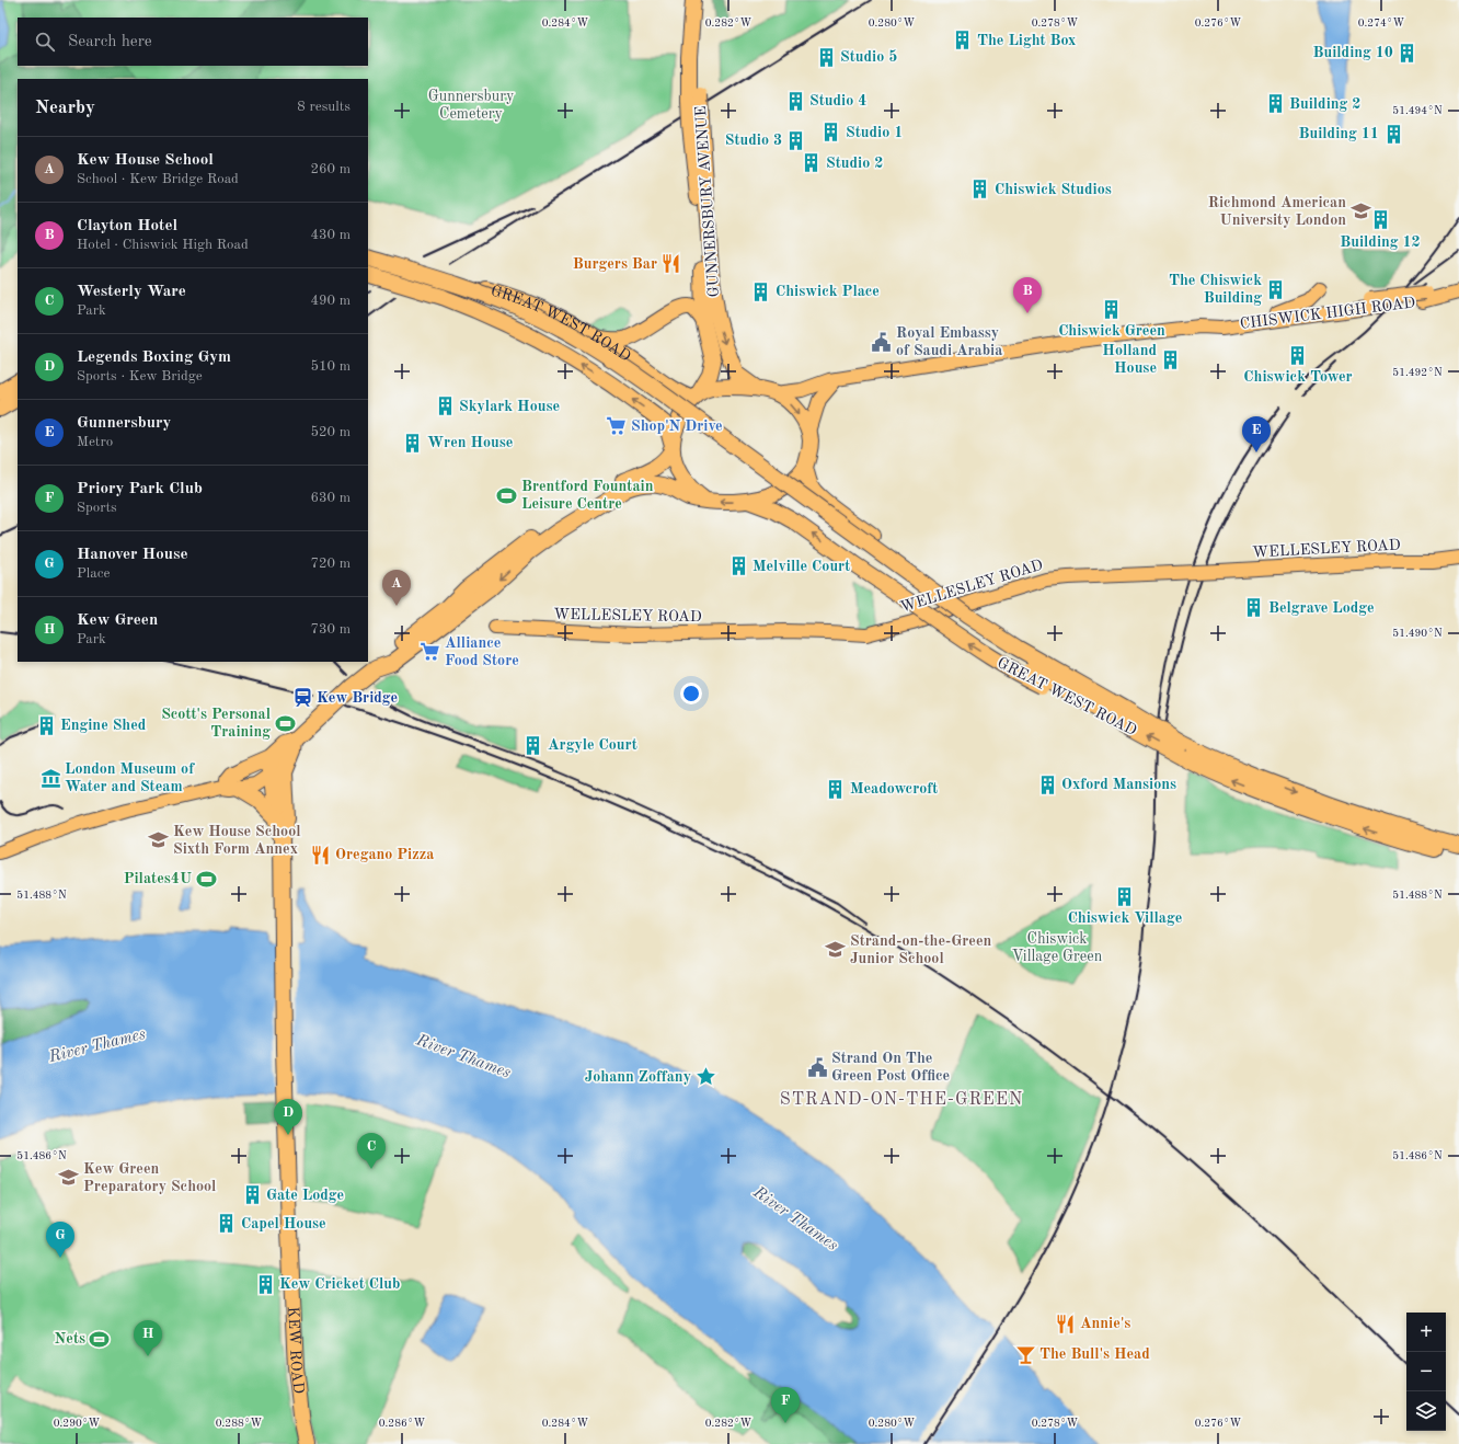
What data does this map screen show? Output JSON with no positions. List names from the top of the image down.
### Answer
{
  "streets": {
    "highway": ["GUNNERSBURY AVENUE", "GREAT WEST ROAD", "KEW ROAD"],
    "main road": ["CHISWICK HIGH ROAD", "WELLESLEY ROAD"]
  },
  "crossings": [
    ["GUNNERSBURY AVENUE", "CHISWICK HIGH ROAD"],
    ["GUNNERSBURY AVENUE", "GREAT WEST ROAD"],
    ["CHISWICK HIGH ROAD", "GREAT WEST ROAD"]
  ],
  "districts": ["STRAND-ON-THE-GREEN"],
  "water": ["River Thames"],
  "parks": ["Gunnersbury Cemetery", "Chiswick Village Green"],
  "places": {
    "building": [
      "The Light Box",
      "Building 10",
      "Studio 5",
      "Studio 4",
      "Building 2",
      "Studio 1",
      "Building 11",
      "Studio 3",
      "Studio 2",
      "Chiswick Studios",
      "Building 12",
      "The Chiswick Building",
      "Chiswick Place",
      "Chiswick Green",
      "Chiswick Tower",
      "Holland House",
      "Skylark House",
      "Wren House",
      "Melville Court",
      "Belgrave Lodge",
      "Engine Shed",
      "Argyle Court",
      "Oxford Mansions",
      "Meadowcroft",
      "Chiswick Village",
      "Gate Lodge",
      "Capel House",
      "Kew Cricket Club"
    ],
    "school or university": [
      "Richmond American University London",
      "Kew House School Sixth Form Annex",
      "Strand-on-the-Green Junior School",
      "Kew Green Preparatory School"
    ],
    "restaurant": ["Burgers Bar", "Oregano Pizza", "Annie's"],
    "public building": ["Royal Embassy of Saudi Arabia", "Strand On The Green Post Office"],
    "supermarket": ["Shop'N Drive", "Alliance Food Store"],
    "sports": [
      "Brentford Fountain Leisure Centre",
      "Scott's Personal Training",
      "Pilates4U",
      "Nets"
    ],
    "station": ["Kew Bridge"],
    "museum": ["London Museum of Water and Steam"],
    "place": ["Johann Zoffany"],
    "bar": ["The Bull's Head"]
  },
  "page": {
    "search": "Search here",
    "heading": ["Nearby", "8 results"],
    "list": [
      {
        "mark": "A",
        "name": "Kew House School",
        "note": "School · Kew Bridge Road",
        "value": "260 m"
      },
      {
        "mark": "B",
        "name": "Clayton Hotel",
        "note": "Hotel · Chiswick High Road",
        "value": "430 m"
      },
      {
        "mark": "C",
        "name": "Westerly Ware",
        "note": "Park",
        "value": "490 m"
      },
      {
        "mark": "D",
        "name": "Legends Boxing Gym",
        "note": "Sports · Kew Bridge",
        "value": "510 m"
      },
      {
        "mark": "E",
        "name": "Gunnersbury",
        "note": "Metro",
        "value": "520 m"
      },
      {
        "mark": "F",
        "name": "Priory Park Club",
        "note": "Sports",
        "value": "630 m"
      },
      {
        "mark": "G",
        "name": "Hanover House",
        "note": "Place",
        "value": "720 m"
      },
      {
        "mark": "H",
        "name": "Kew Green",
        "note": "Park",
        "value": "730 m"
      }
    ],
    "pins": [
      "B",
      "E",
      "A",
      "D",
      "C",
      "G",
      "H",
      "F"
    ],
    "map_buttons": ["+", "−"]
  },
  "coordinates": [
    "0.284°W",
    "0.282°W",
    "0.280°W",
    "0.278°W",
    "0.276°W",
    "0.274°W",
    "51.494°N",
    "51.492°N",
    "51.490°N",
    "51.488°N",
    "51.486°N",
    "0.290°W",
    "0.288°W",
    "0.286°W"
  ]
}
